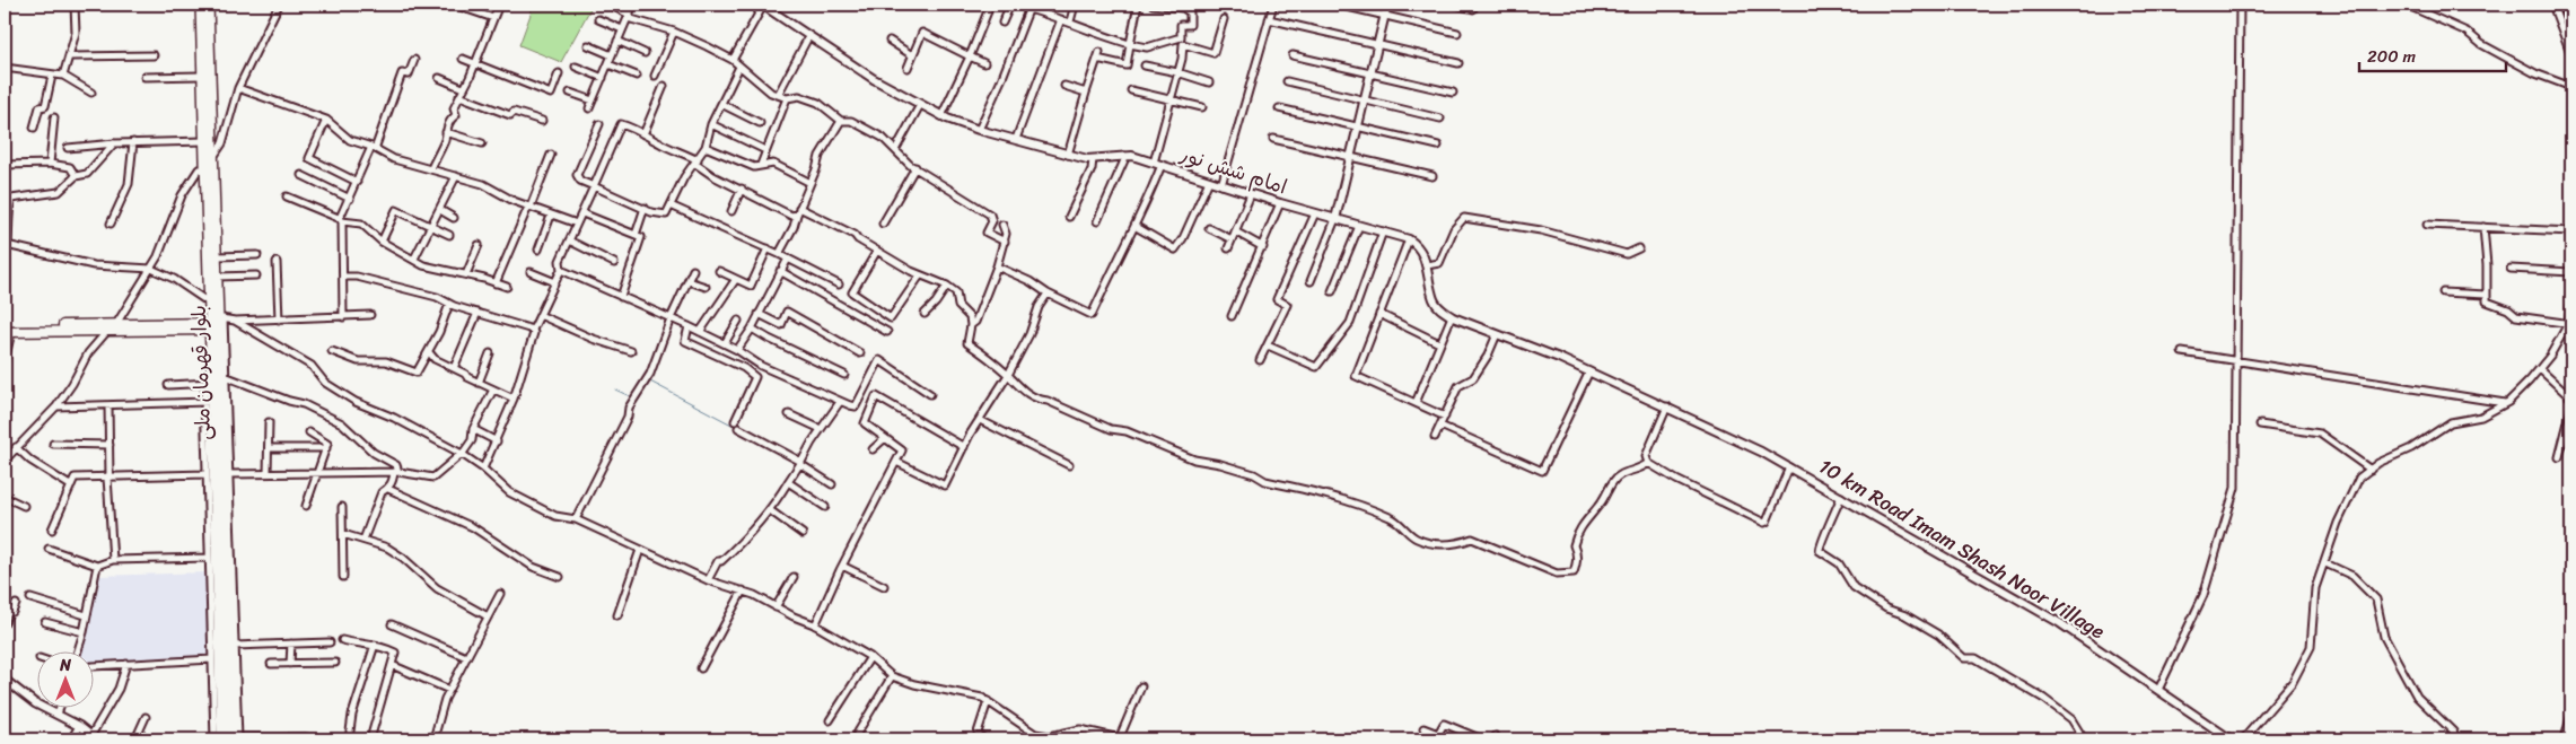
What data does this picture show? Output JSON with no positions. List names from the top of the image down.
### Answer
{
  "streets": {
    "highway": ["بلوار قهرمان ملی"],
    "street": ["امام شش نور", "10 km Road Imam Shash Noor Village"]
  },
  "scale_bar": "200 m",
  "north": "top"
}
